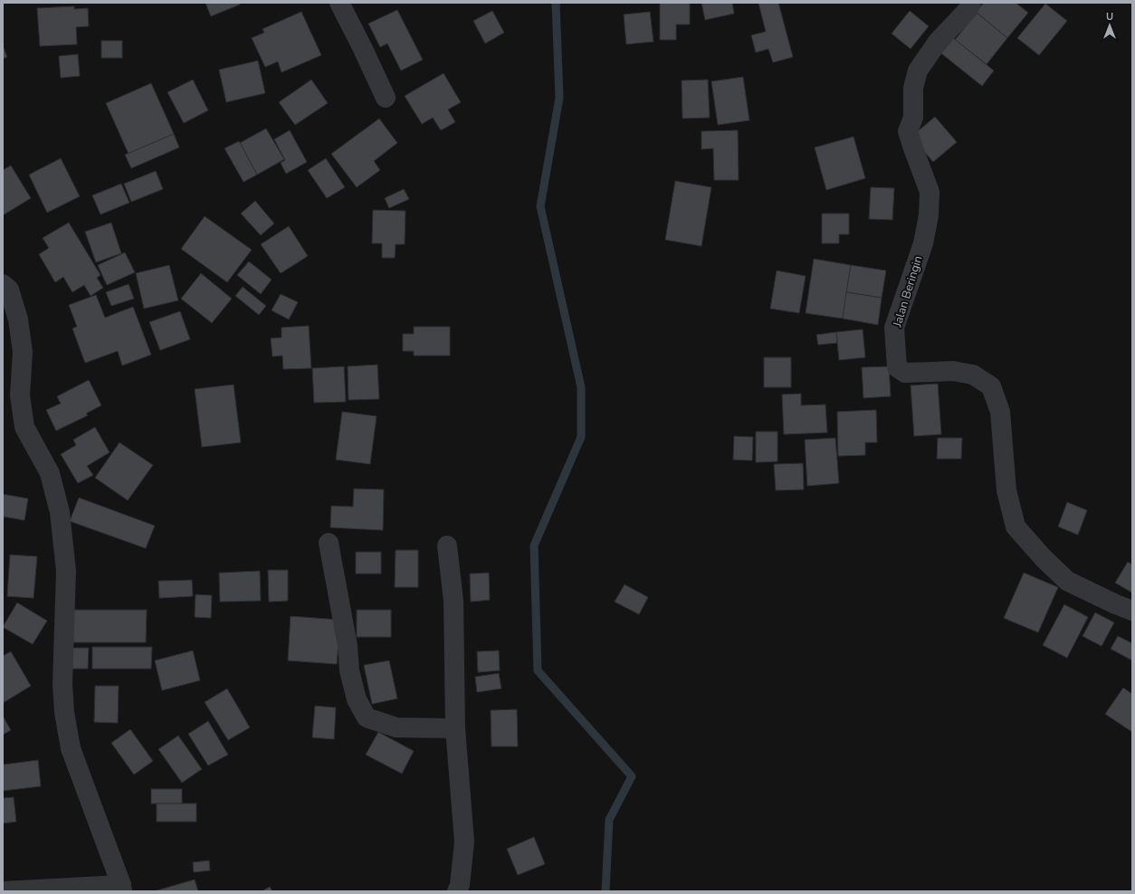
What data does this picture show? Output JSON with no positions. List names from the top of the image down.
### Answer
{
  "streets": {
    "street": ["Jalan Beringin"]
  },
  "north": "top"
}
